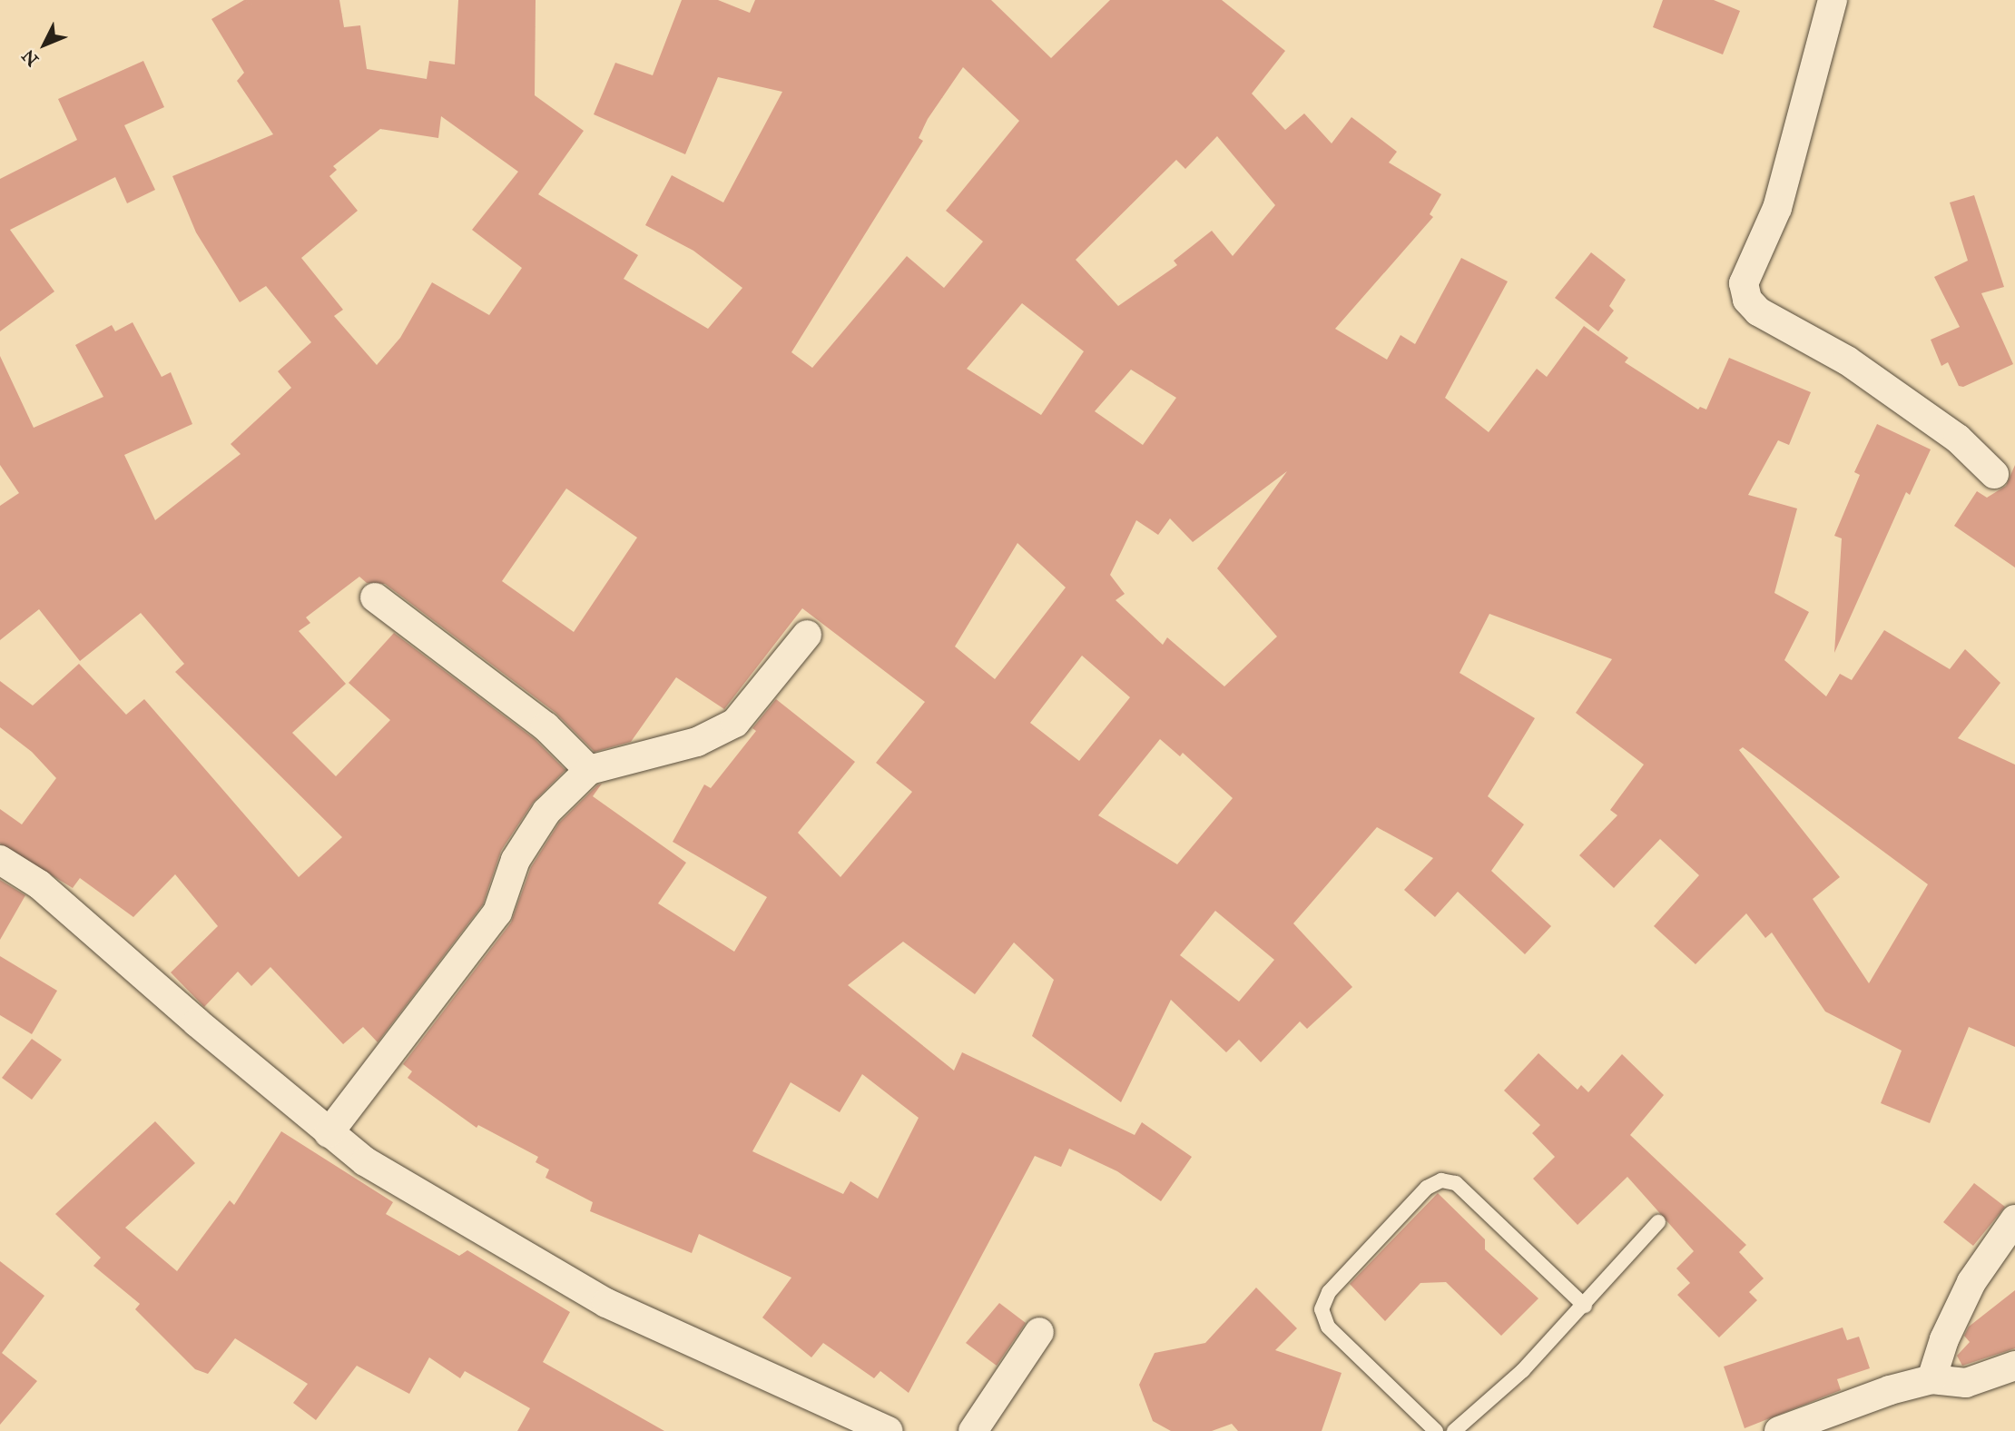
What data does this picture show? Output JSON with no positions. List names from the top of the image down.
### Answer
{
  "north": "bottom left"
}
